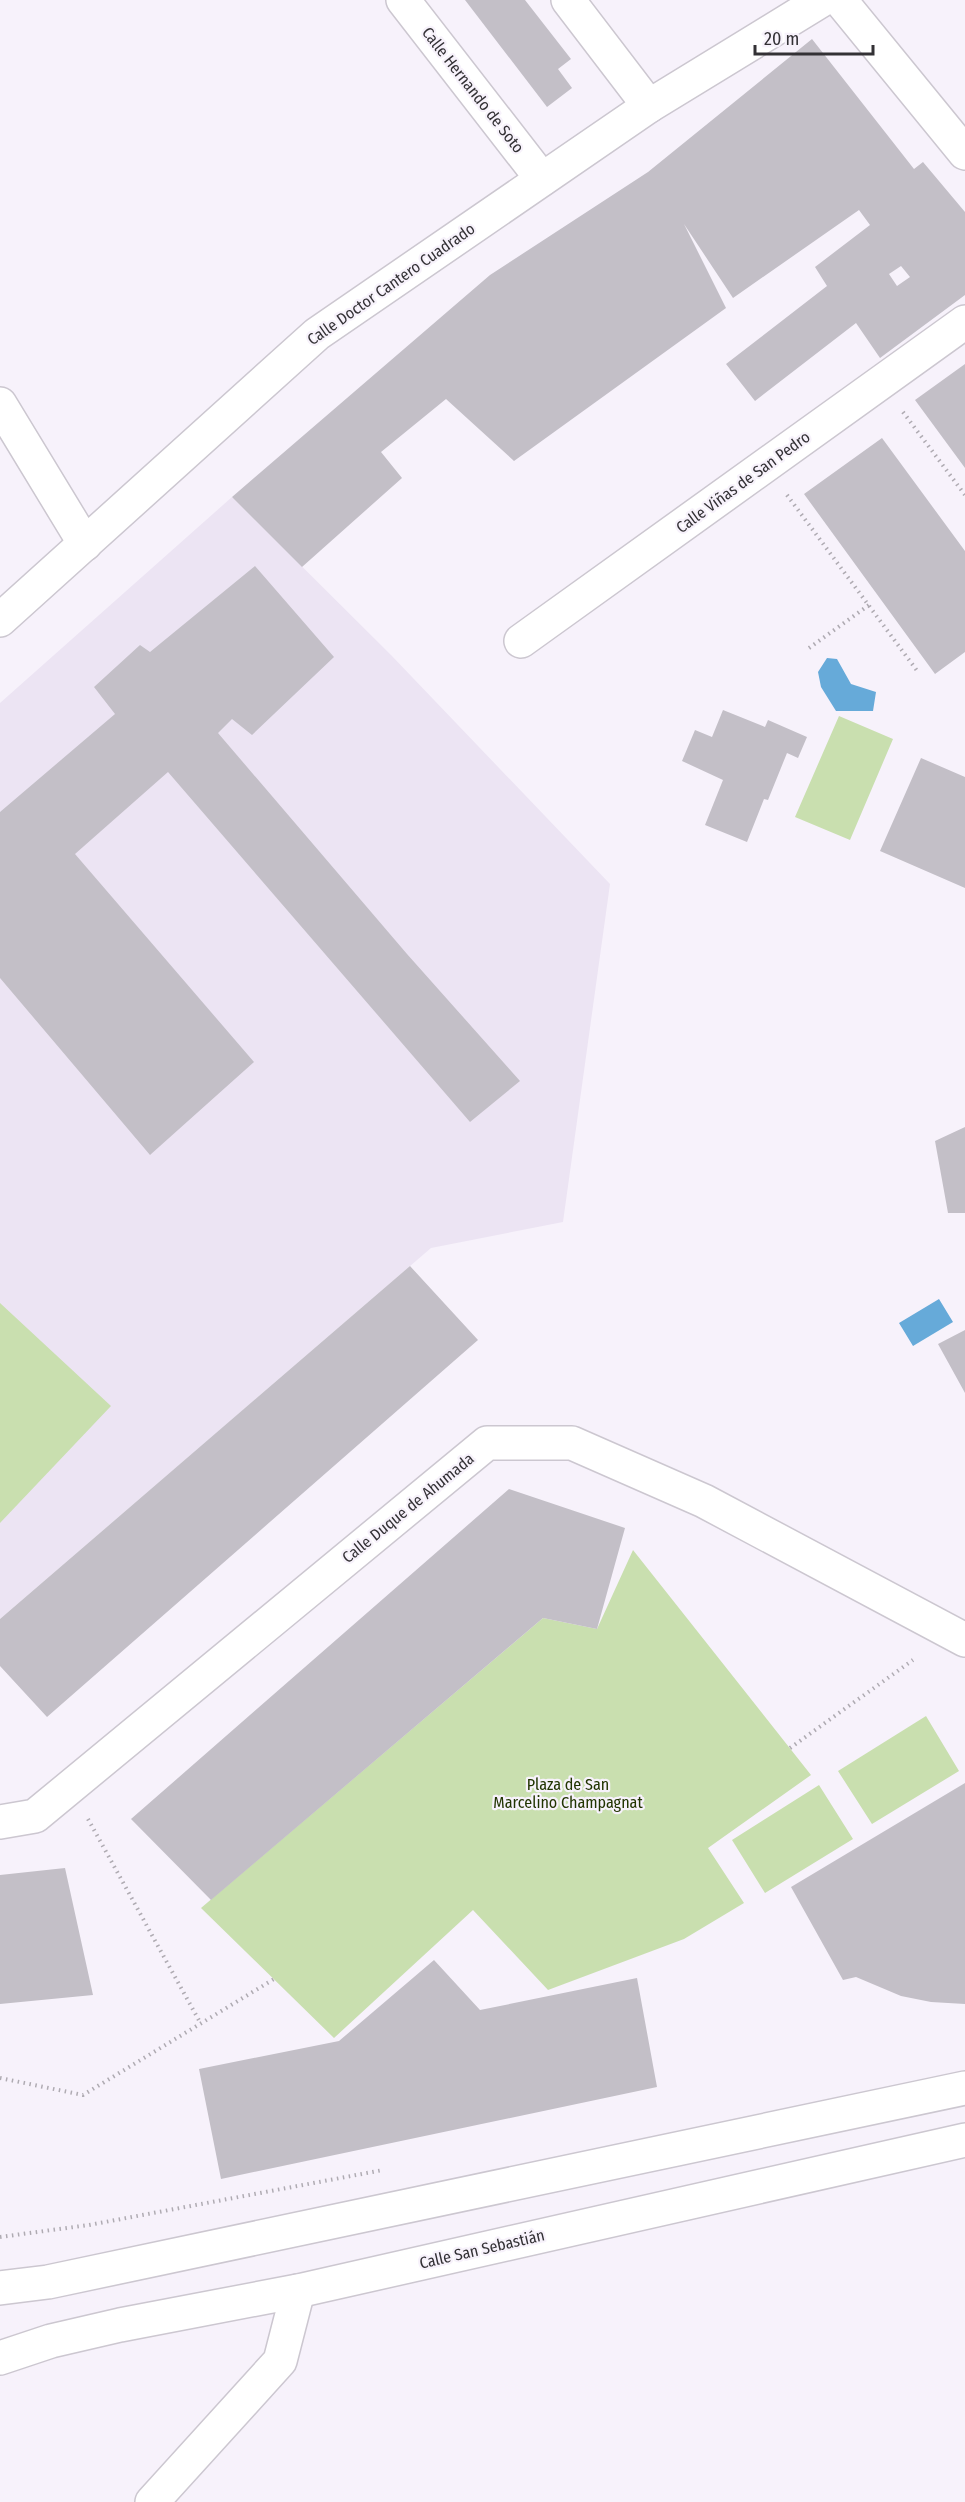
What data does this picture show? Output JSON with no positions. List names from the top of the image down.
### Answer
{
  "streets": {
    "street": [
      "Calle Hernando de Soto",
      "Calle Doctor Cantero Cuadrado",
      "Calle Viñas de San Pedro",
      "Calle Duque de Ahumada",
      "Calle San Sebastián"
    ]
  },
  "crossings": [
    ["Calle Hernando de Soto", "Calle Doctor Cantero Cuadrado"]
  ],
  "parks": ["Plaza de San Marcelino Champagnat"],
  "scale_bar": "20 m"
}
